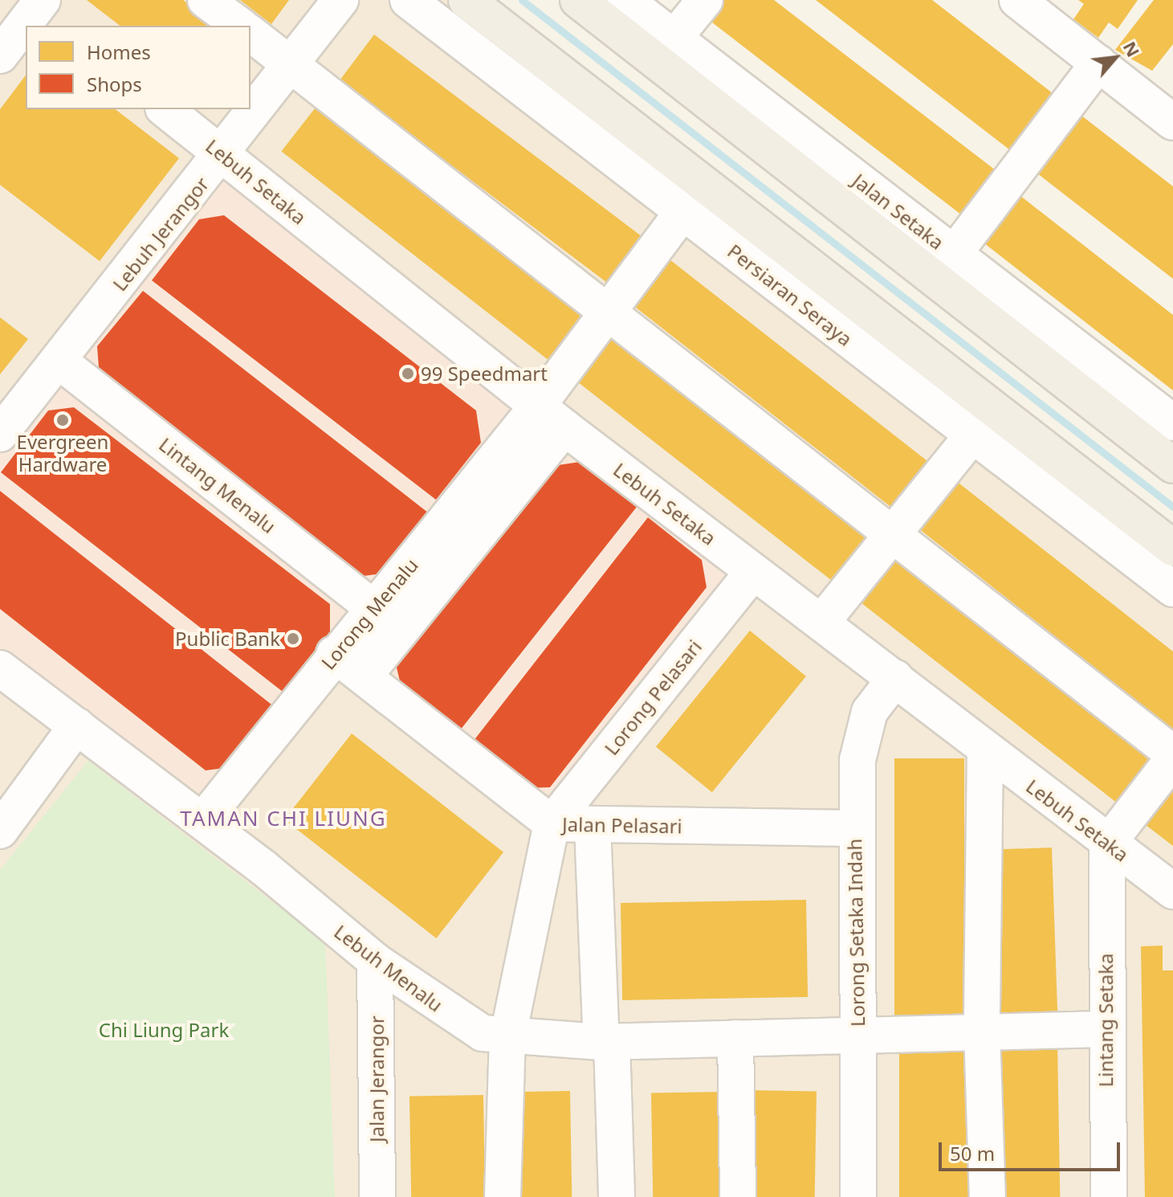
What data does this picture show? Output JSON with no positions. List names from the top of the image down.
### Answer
{
  "streets": {
    "main road": ["Persiaran Seraya"],
    "street": [
      "Lebuh Setaka",
      "Jalan Setaka",
      "Lebuh Jerangor",
      "Lintang Menalu",
      "Lorong Menalu",
      "Lorong Pelasari",
      "Jalan Pelasari",
      "Lorong Setaka Indah",
      "Lebuh Menalu",
      "Lintang Setaka",
      "Jalan Jerangor"
    ]
  },
  "crossings": [
    ["Lebuh Setaka", "Lebuh Jerangor"],
    ["Lebuh Setaka", "Lorong Menalu"],
    ["Lebuh Setaka", "Lorong Pelasari"],
    ["Lebuh Setaka", "Lorong Setaka Indah"],
    ["Lebuh Setaka", "Lintang Setaka"],
    ["Lebuh Jerangor", "Lintang Menalu"],
    ["Lintang Menalu", "Lorong Menalu"],
    ["Lorong Menalu", "Jalan Pelasari"],
    ["Lorong Menalu", "Lebuh Menalu"],
    ["Lorong Pelasari", "Jalan Pelasari"],
    ["Jalan Pelasari", "Lorong Setaka Indah"],
    ["Lorong Setaka Indah", "Lebuh Menalu"],
    ["Lebuh Menalu", "Lintang Setaka"],
    ["Lebuh Menalu", "Jalan Jerangor"]
  ],
  "districts": ["TAMAN CHI LIUNG"],
  "parks": ["Chi Liung Park"],
  "places": ["99 Speedmart", "Evergreen Hardware", "Public Bank"],
  "legend": ["Homes", "Shops"],
  "scale_bar": "50 m",
  "north": "top right"
}
